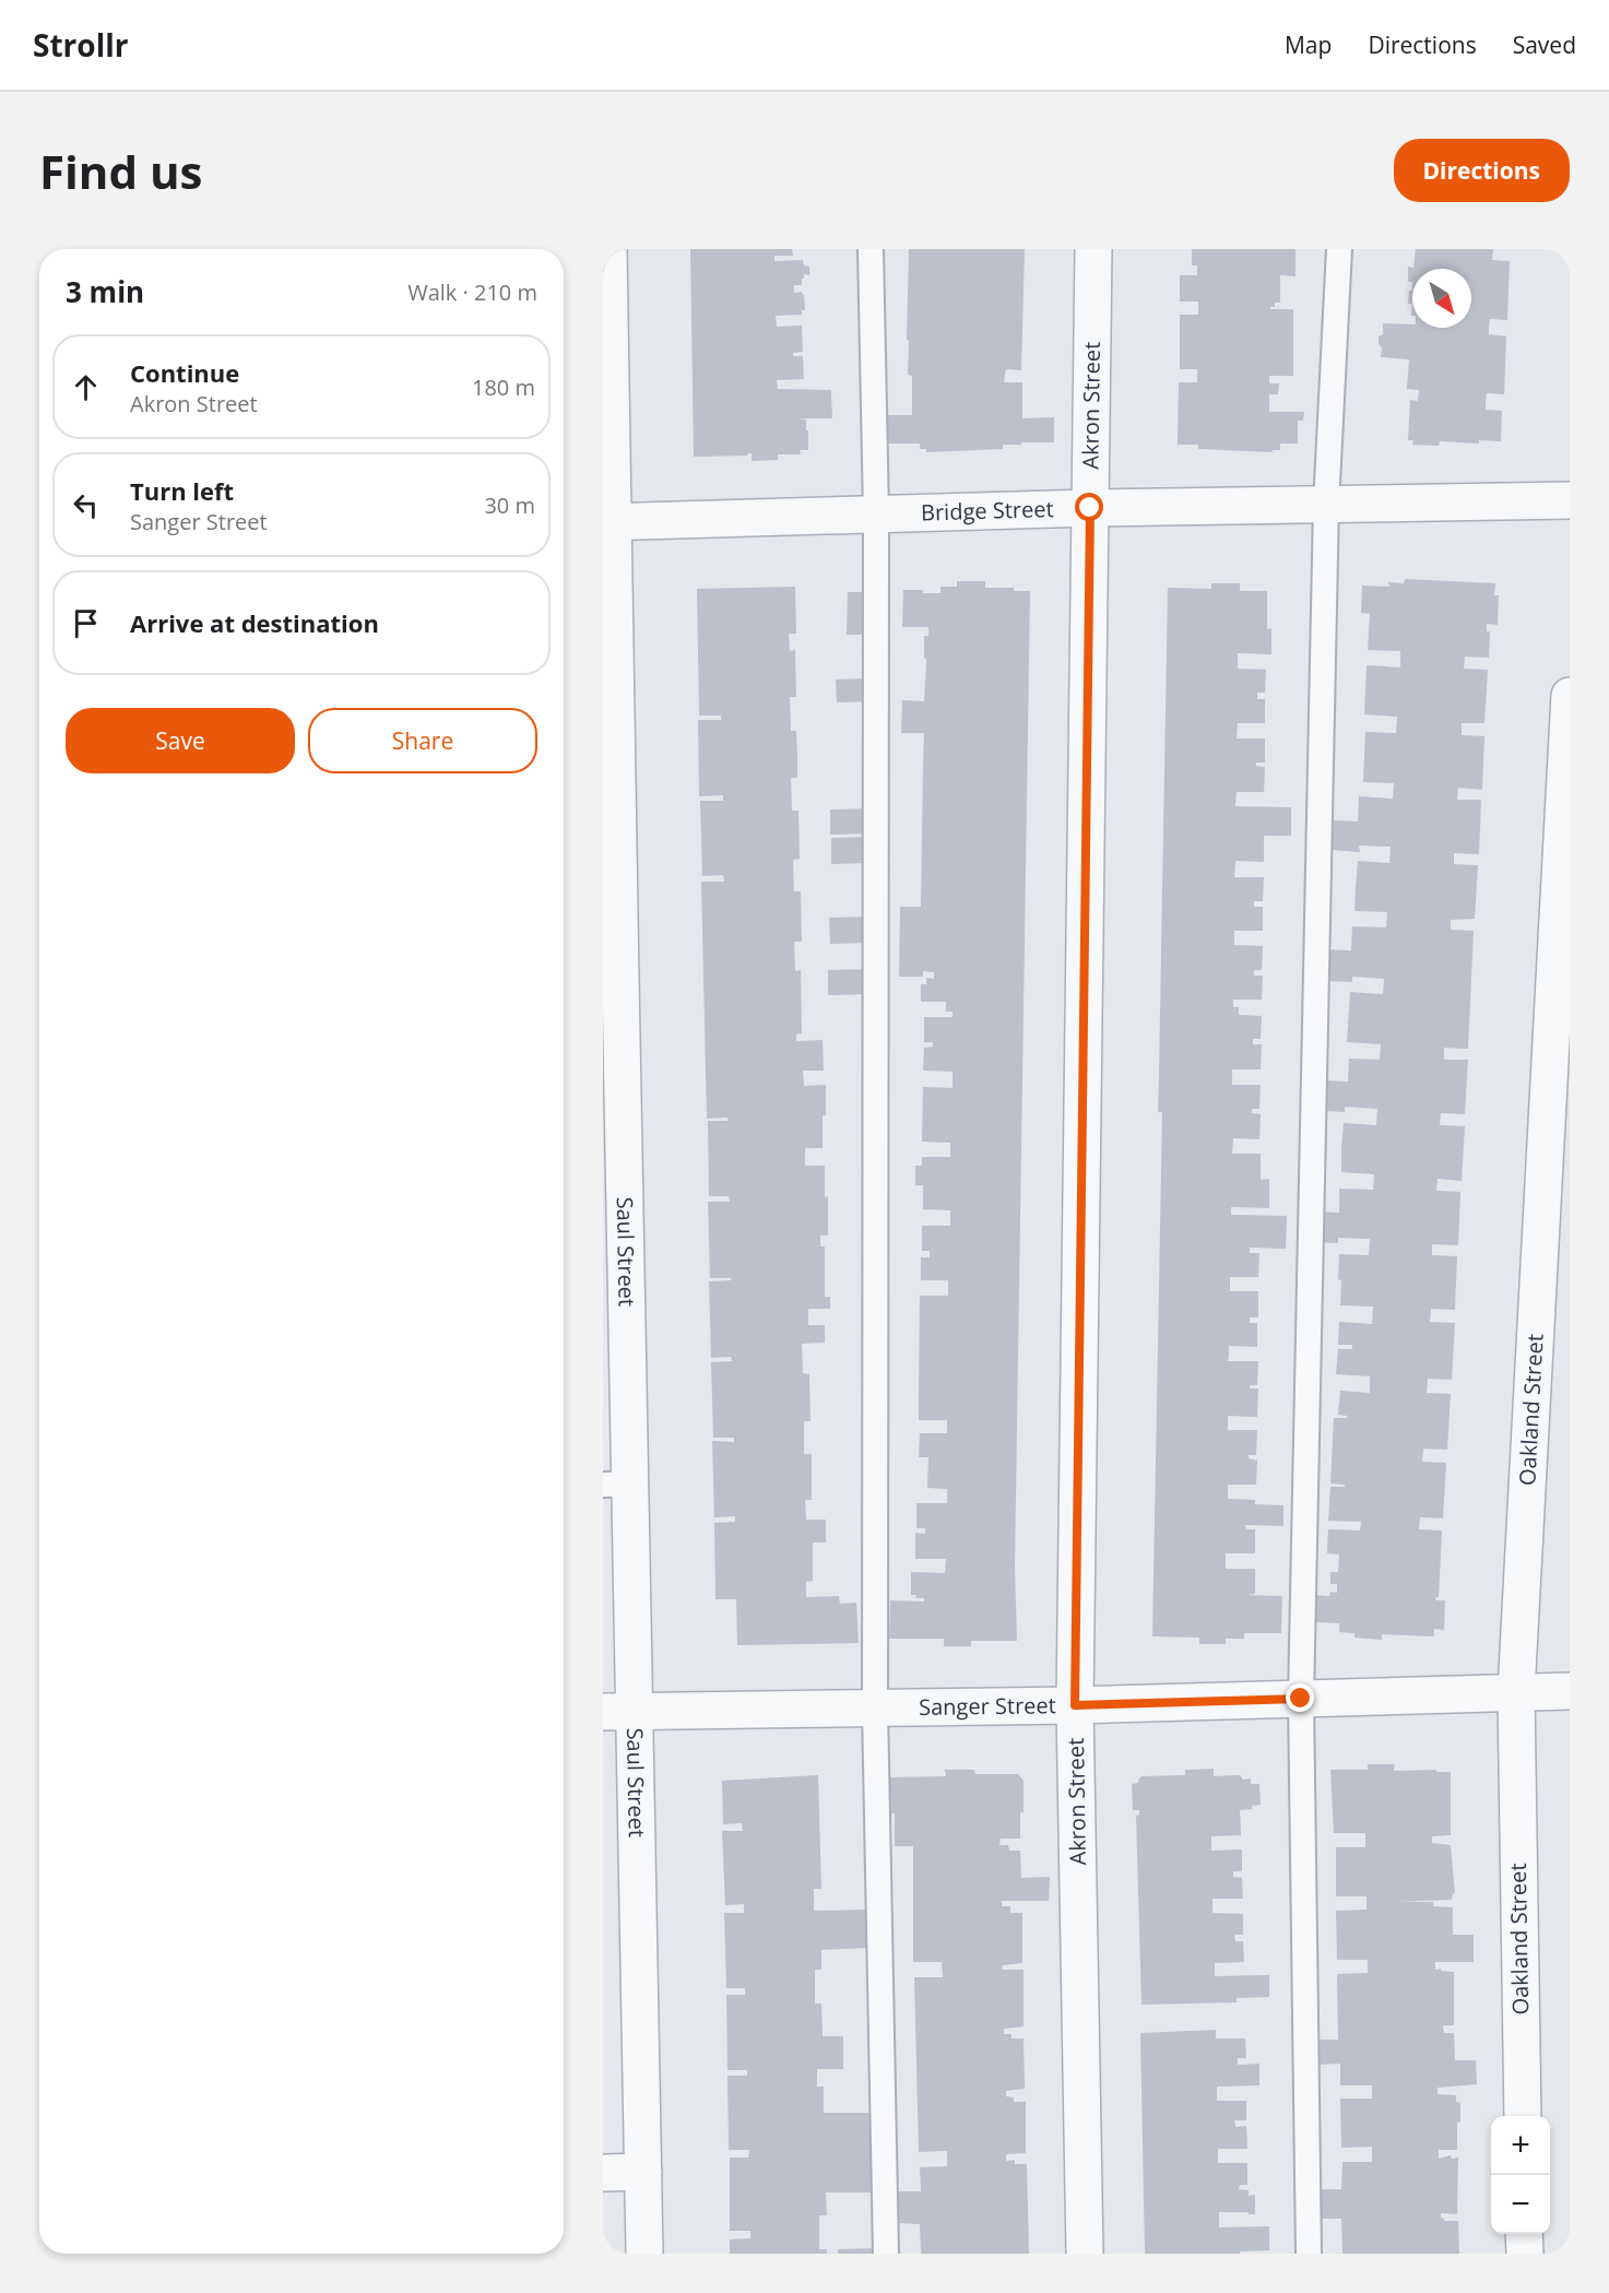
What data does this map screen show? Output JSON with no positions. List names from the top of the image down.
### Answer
{
  "streets": {
    "street": [
      "Akron Street",
      "Bridge Street",
      "Saul Street",
      "Oakland Street",
      "Sanger Street"
    ]
  },
  "crossings": [
    ["Akron Street", "Bridge Street"],
    ["Akron Street", "Sanger Street"],
    ["Bridge Street", "Saul Street"],
    ["Saul Street", "Sanger Street"],
    ["Oakland Street", "Sanger Street"]
  ],
  "north": "bottom right",
  "page": {
    "header": "Strollr",
    "nav": ["Map", "Directions", "Saved"],
    "buttons": [
      "Directions",
      ["Save", "Share"]
    ],
    "title": "Find us",
    "heading": ["3 min", "Walk · 210 m"],
    "list": [
      ["Continue", "Akron Street", "180 m"],
      ["Turn left", "Sanger Street", "30 m"],
      "Arrive at destination"
    ],
    "map_buttons": ["+", "−"]
  }
}
